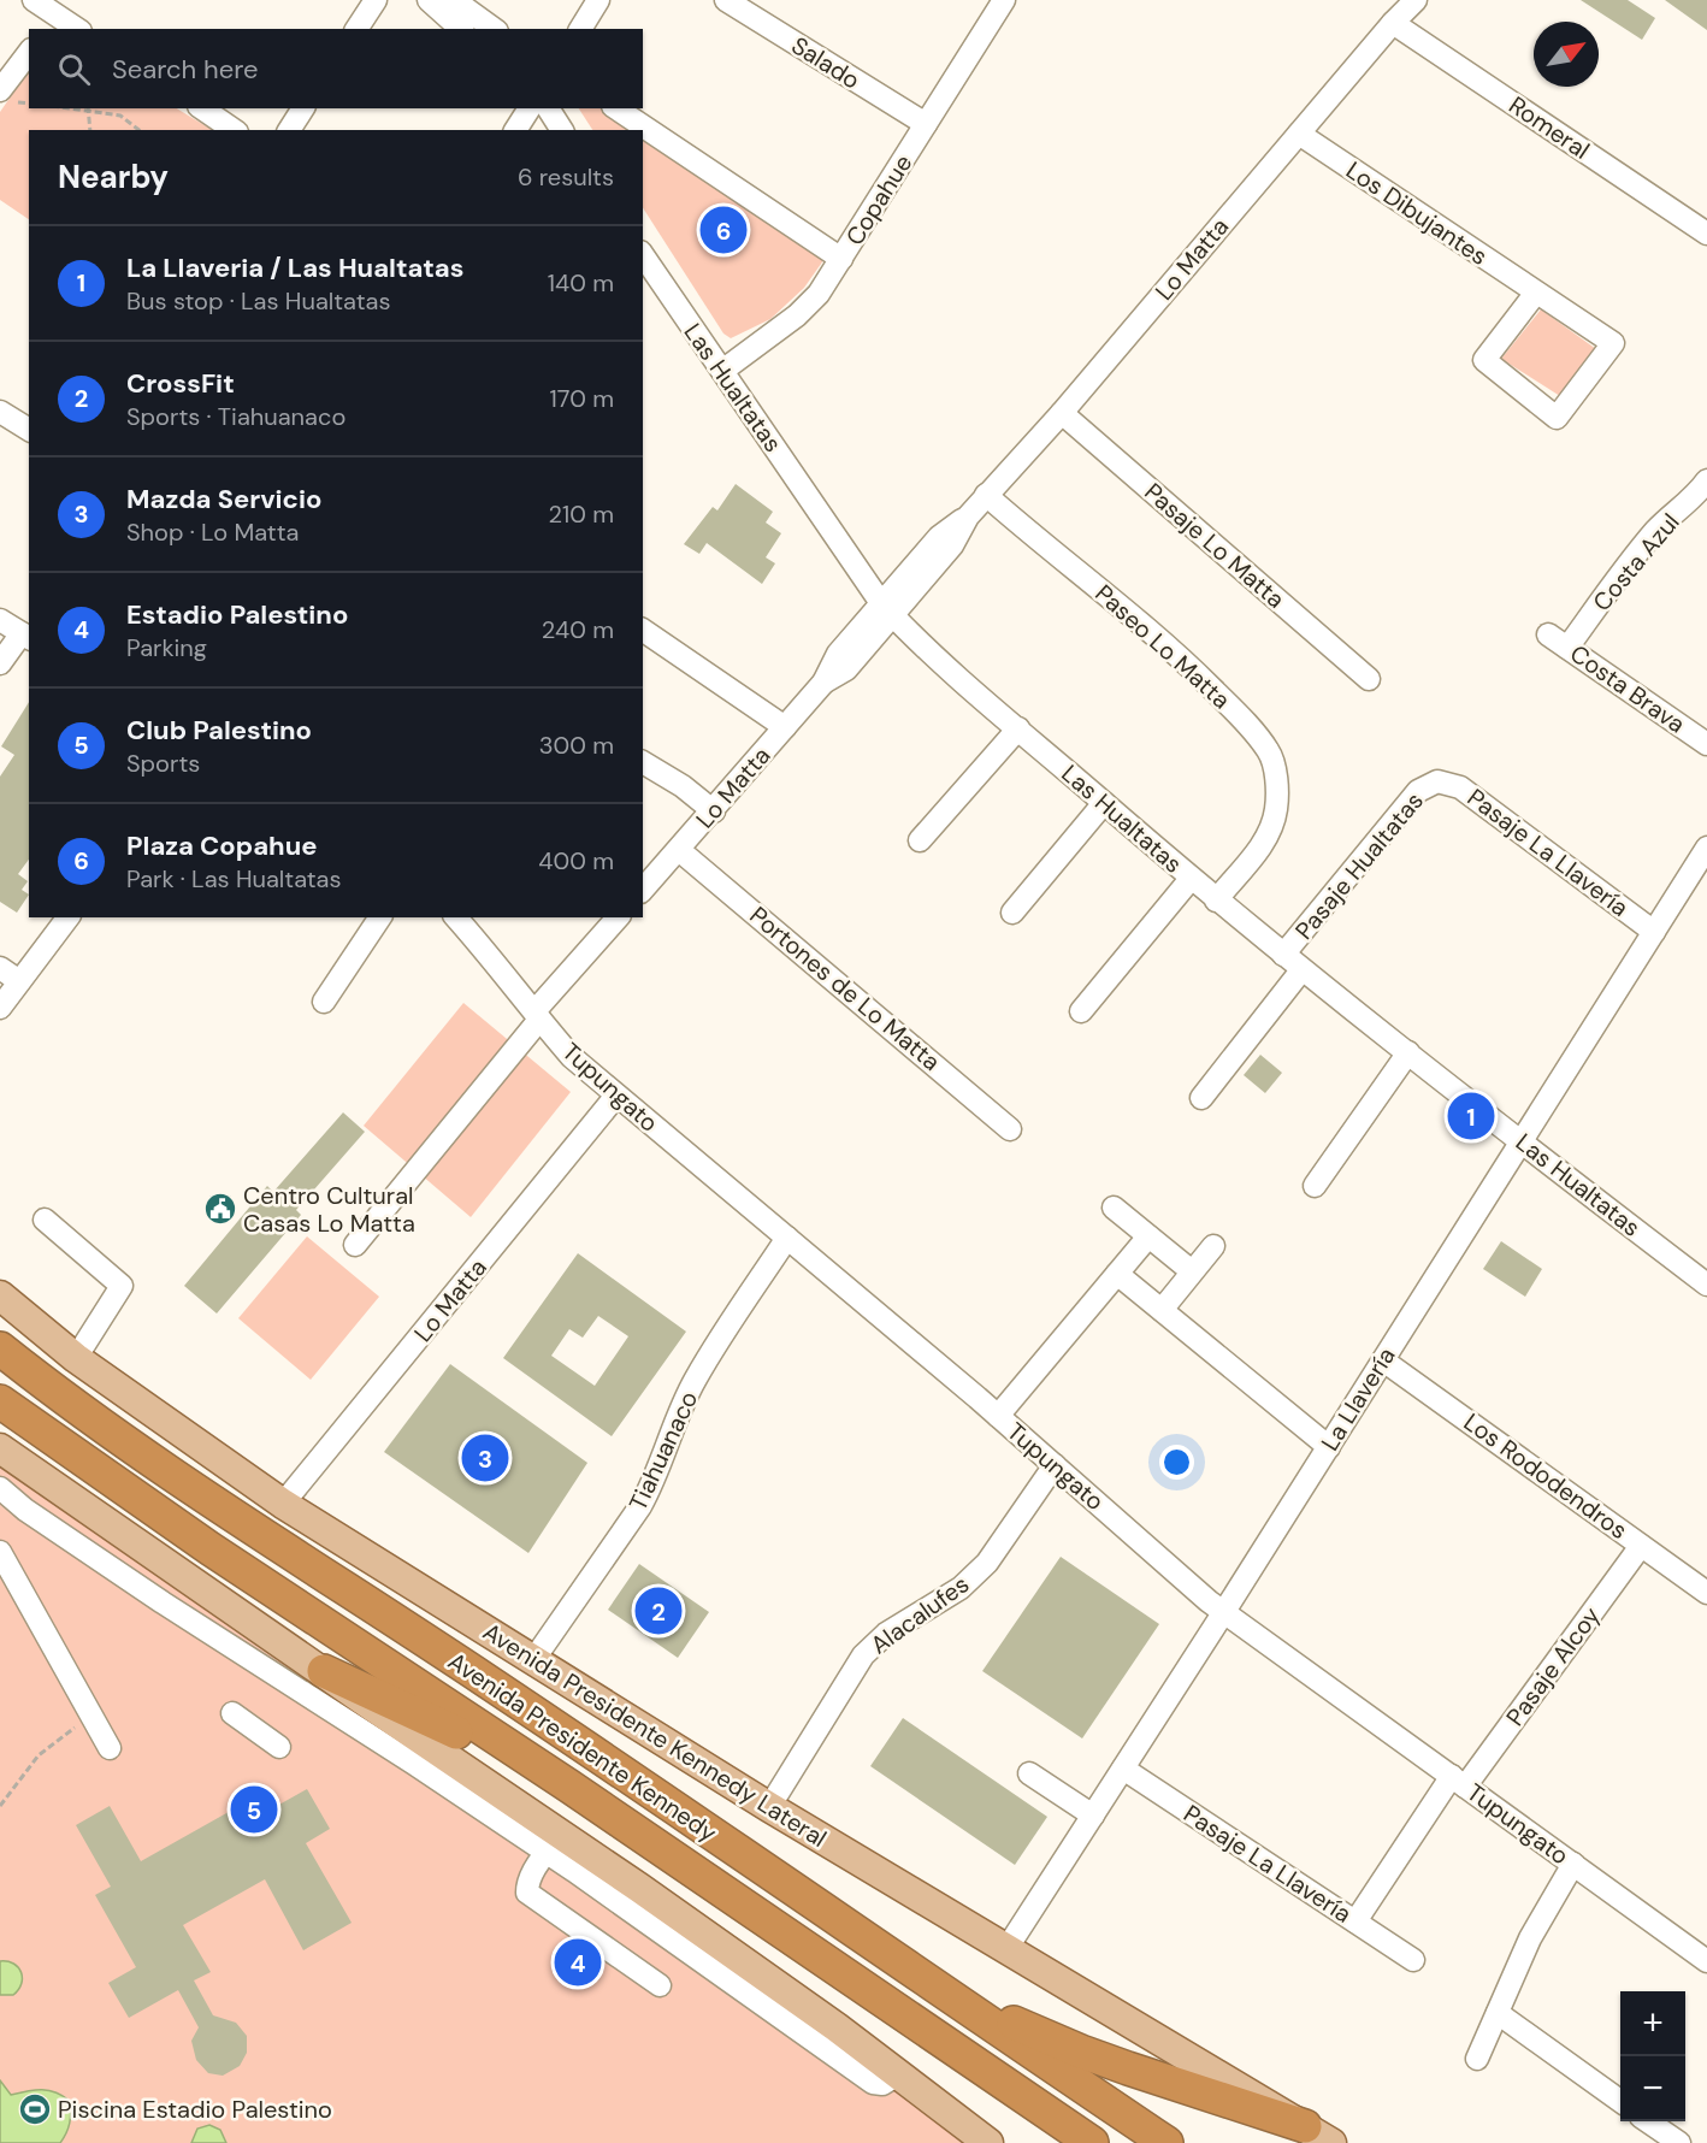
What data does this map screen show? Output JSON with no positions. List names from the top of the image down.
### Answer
{
  "streets": {
    "highway": ["Avenida Presidente Kennedy"],
    "main road": ["Avenida Presidente Kennedy Lateral"],
    "street": [
      "Salado",
      "Romeral",
      "Copahue",
      "Los Dibujantes",
      "Lo Matta",
      "Las Hualtatas",
      "Pasaje Lo Matta",
      "Costa Azul",
      "Paseo Lo Matta",
      "Costa Brava",
      "Pasaje La Llavería",
      "Pasaje Hualtatas",
      "Portones de Lo Matta",
      "Tupungato",
      "La Llavería",
      "Tiahuanaco",
      "Los Rododendros",
      "Alacalufes",
      "Pasaje Alcoy"
    ]
  },
  "crossings": [
    ["Salado", "Copahue"],
    ["Romeral", "Lo Matta"],
    ["Copahue", "Las Hualtatas"],
    ["Los Dibujantes", "Lo Matta"],
    ["Lo Matta", "Las Hualtatas"],
    ["Lo Matta", "Pasaje Lo Matta"],
    ["Lo Matta", "Paseo Lo Matta"],
    ["Lo Matta", "Portones de Lo Matta"],
    ["Lo Matta", "Tupungato"],
    ["Lo Matta", "Avenida Presidente Kennedy Lateral"],
    ["Las Hualtatas", "Paseo Lo Matta"],
    ["Las Hualtatas", "Pasaje Hualtatas"],
    ["Las Hualtatas", "La Llavería"],
    ["Costa Azul", "Costa Brava"],
    ["Pasaje La Llavería", "Pasaje Hualtatas"],
    ["Pasaje La Llavería", "La Llavería"],
    ["Pasaje La Llavería", "Pasaje Alcoy"],
    ["Tupungato", "La Llavería"],
    ["Tupungato", "Tiahuanaco"],
    ["Tupungato", "Alacalufes"],
    ["Tupungato", "Pasaje Alcoy"],
    ["La Llavería", "Los Rododendros"],
    ["La Llavería", "Avenida Presidente Kennedy Lateral"],
    ["Tiahuanaco", "Avenida Presidente Kennedy Lateral"],
    ["Los Rododendros", "Pasaje Alcoy"],
    ["Alacalufes", "Avenida Presidente Kennedy Lateral"]
  ],
  "places": {
    "public building": ["Centro Cultural Casas Lo Matta"],
    "sports": ["Piscina Estadio Palestino"]
  },
  "north": "top right",
  "page": {
    "search": "Search here",
    "heading": ["Nearby", "6 results"],
    "pins": [
      "6",
      "1",
      "3",
      "2",
      "5",
      "4"
    ],
    "list": [
      {
        "mark": "1",
        "name": "La Llaveria / Las Hualtatas",
        "note": "Bus stop · Las Hualtatas",
        "value": "140 m"
      },
      {
        "mark": "2",
        "name": "CrossFit",
        "note": "Sports · Tiahuanaco",
        "value": "170 m"
      },
      {
        "mark": "3",
        "name": "Mazda Servicio",
        "note": "Shop · Lo Matta",
        "value": "210 m"
      },
      {
        "mark": "4",
        "name": "Estadio Palestino",
        "note": "Parking",
        "value": "240 m"
      },
      {
        "mark": "5",
        "name": "Club Palestino",
        "note": "Sports",
        "value": "300 m"
      },
      {
        "mark": "6",
        "name": "Plaza Copahue",
        "note": "Park · Las Hualtatas",
        "value": "400 m"
      }
    ],
    "map_buttons": ["+", "−"]
  }
}
